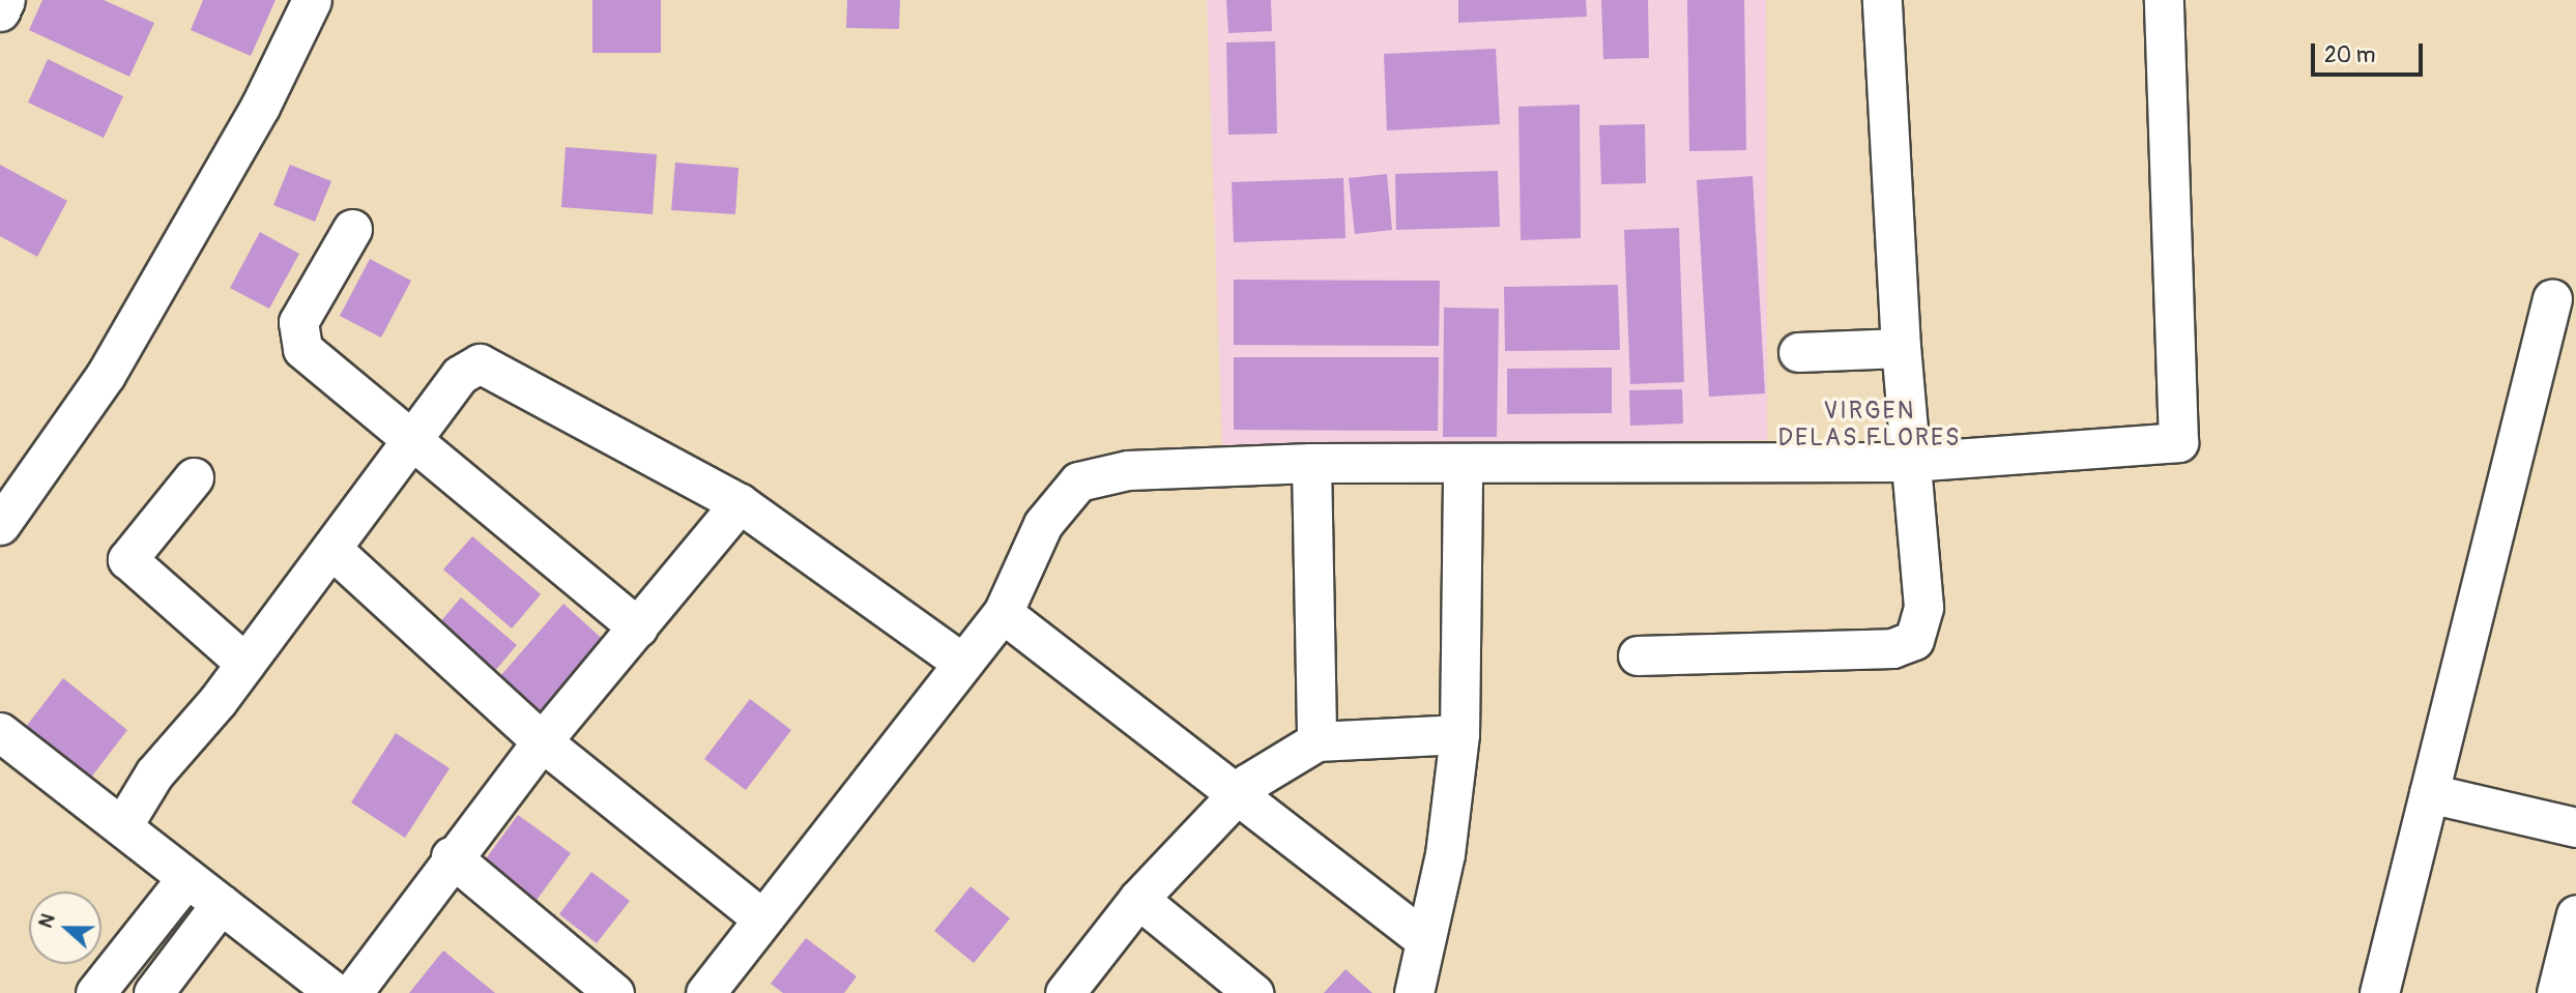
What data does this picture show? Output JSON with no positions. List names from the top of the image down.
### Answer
{
  "districts": ["VIRGEN DELAS FLORES"],
  "scale_bar": "20 m",
  "north": "left"
}
